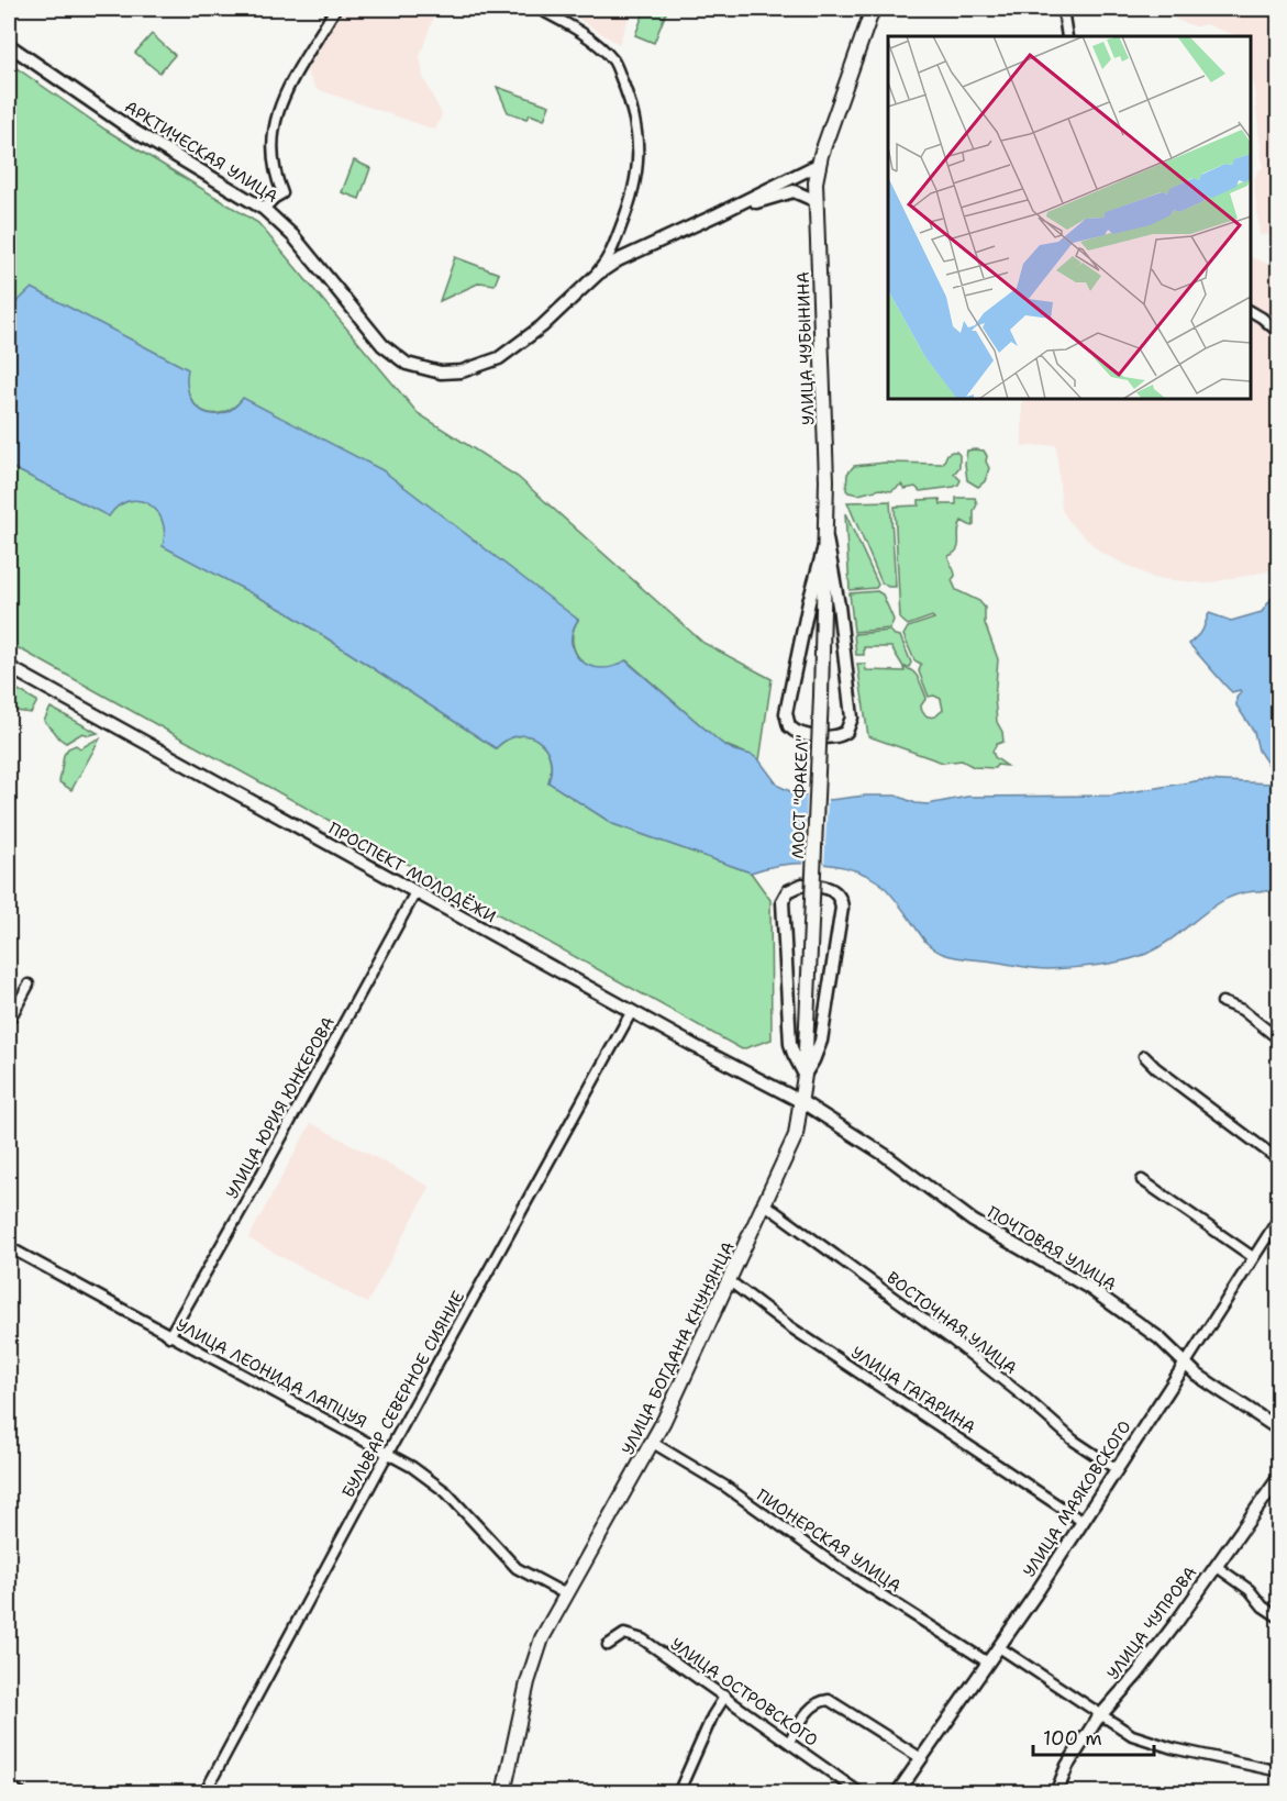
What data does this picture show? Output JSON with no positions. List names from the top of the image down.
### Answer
{
  "streets": {
    "main road": ["УЛИЦА ЧУБЫНИНА", "МОСТ \"ФАКЕЛ\"", "УЛИЦА БОГДАНА КНУНЯНЦА"],
    "street": [
      "АРКТИЧЕСКАЯ УЛИЦА",
      "ПРОСПЕКТ МОЛОДЁЖИ",
      "УЛИЦА ЮРИЯ ЮНКЕРОВА",
      "ПОЧТОВАЯ УЛИЦА",
      "ВОСТОЧНАЯ УЛИЦА",
      "УЛИЦА ЛЕОНИДА ЛАПЦУЯ",
      "УЛИЦА ГАГАРИНА",
      "БУЛЬВАР СЕВЕРНОЕ СИЯНИЕ",
      "УЛИЦА МАЯКОВСКОГО",
      "ПИОНЕРСКАЯ УЛИЦА",
      "УЛИЦА ЧУПРОВА",
      "УЛИЦА ОСТРОВСКОГО"
    ]
  },
  "crossings": [
    ["АРКТИЧЕСКАЯ УЛИЦА", "УЛИЦА ЧУБЫНИНА"],
    ["УЛИЦА ЧУБЫНИНА", "МОСТ \"ФАКЕЛ\""],
    ["МОСТ \"ФАКЕЛ\"", "УЛИЦА БОГДАНА КНУНЯНЦА"],
    ["ПРОСПЕКТ МОЛОДЁЖИ", "УЛИЦА ЮРИЯ ЮНКЕРОВА"],
    ["ПРОСПЕКТ МОЛОДЁЖИ", "ПОЧТОВАЯ УЛИЦА"],
    ["ПРОСПЕКТ МОЛОДЁЖИ", "УЛИЦА БОГДАНА КНУНЯНЦА"],
    ["ПРОСПЕКТ МОЛОДЁЖИ", "БУЛЬВАР СЕВЕРНОЕ СИЯНИЕ"],
    ["УЛИЦА ЮРИЯ ЮНКЕРОВА", "УЛИЦА ЛЕОНИДА ЛАПЦУЯ"],
    ["ПОЧТОВАЯ УЛИЦА", "УЛИЦА БОГДАНА КНУНЯНЦА"],
    ["ПОЧТОВАЯ УЛИЦА", "УЛИЦА МАЯКОВСКОГО"],
    ["ВОСТОЧНАЯ УЛИЦА", "УЛИЦА БОГДАНА КНУНЯНЦА"],
    ["ВОСТОЧНАЯ УЛИЦА", "УЛИЦА МАЯКОВСКОГО"],
    ["УЛИЦА БОГДАНА КНУНЯНЦА", "УЛИЦА ЛЕОНИДА ЛАПЦУЯ"],
    ["УЛИЦА БОГДАНА КНУНЯНЦА", "УЛИЦА ГАГАРИНА"],
    ["УЛИЦА БОГДАНА КНУНЯНЦА", "ПИОНЕРСКАЯ УЛИЦА"],
    ["УЛИЦА ЛЕОНИДА ЛАПЦУЯ", "БУЛЬВАР СЕВЕРНОЕ СИЯНИЕ"],
    ["УЛИЦА ГАГАРИНА", "УЛИЦА МАЯКОВСКОГО"],
    ["УЛИЦА МАЯКОВСКОГО", "ПИОНЕРСКАЯ УЛИЦА"]
  ],
  "scale_bar": "100 m"
}
